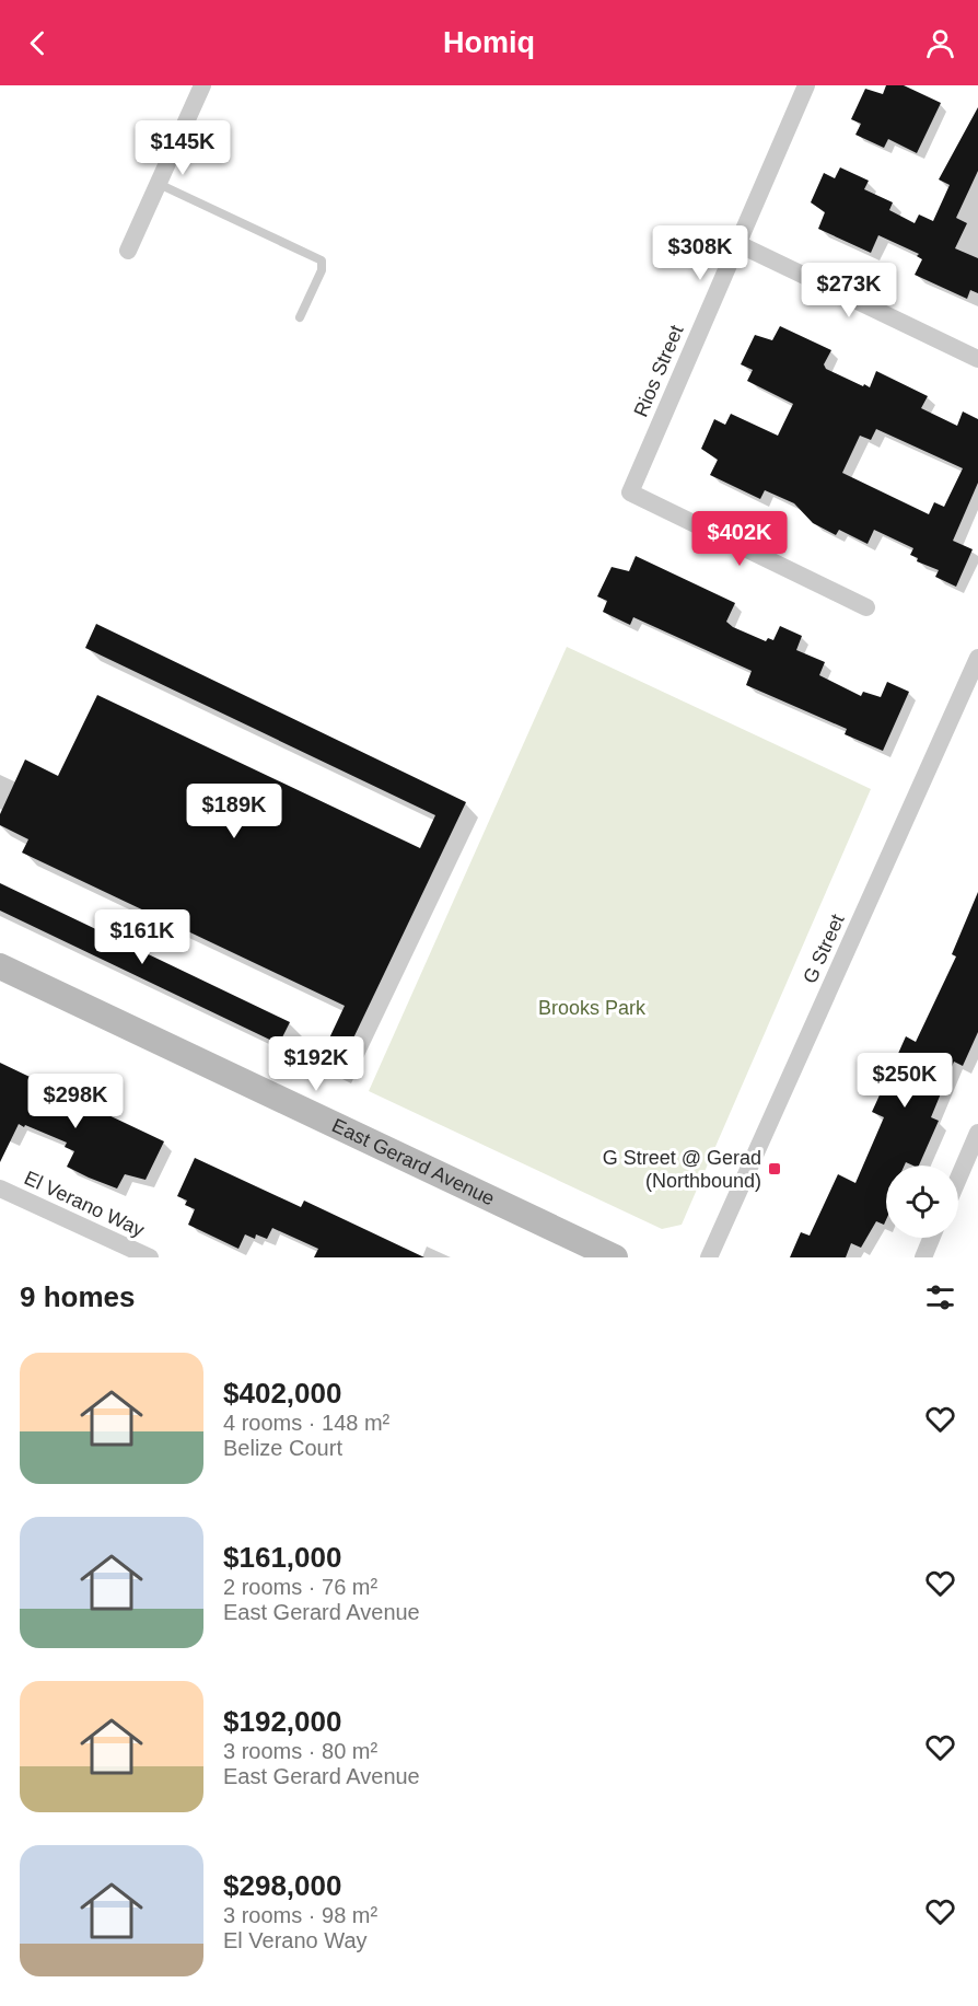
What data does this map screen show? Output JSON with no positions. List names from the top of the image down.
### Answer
{
  "streets": {
    "street": [
      "Rios Street",
      "G Street",
      "East Gerard Avenue",
      "El Verano Way"
    ]
  },
  "parks": ["Brooks Park"],
  "places": {
    "transit": ["G Street @ Gerad (Northbound)"]
  },
  "page": {
    "header": "Homiq",
    "price": [
      "$145K",
      "$308K",
      "$273K",
      "$402K",
      "$189K",
      "$161K",
      "$192K",
      "$250K",
      "$298K"
    ],
    "heading": "9 homes",
    "list": [
      {
        "name": "$402,000",
        "note": "4 rooms · 148 m² · Belize Court"
      },
      {
        "name": "$161,000",
        "note": "2 rooms · 76 m² · East Gerard Avenue"
      },
      {
        "name": "$192,000",
        "note": "3 rooms · 80 m² · East Gerard Avenue"
      },
      {
        "name": "$298,000",
        "note": "3 rooms · 98 m² · El Verano Way"
      }
    ]
  }
}
